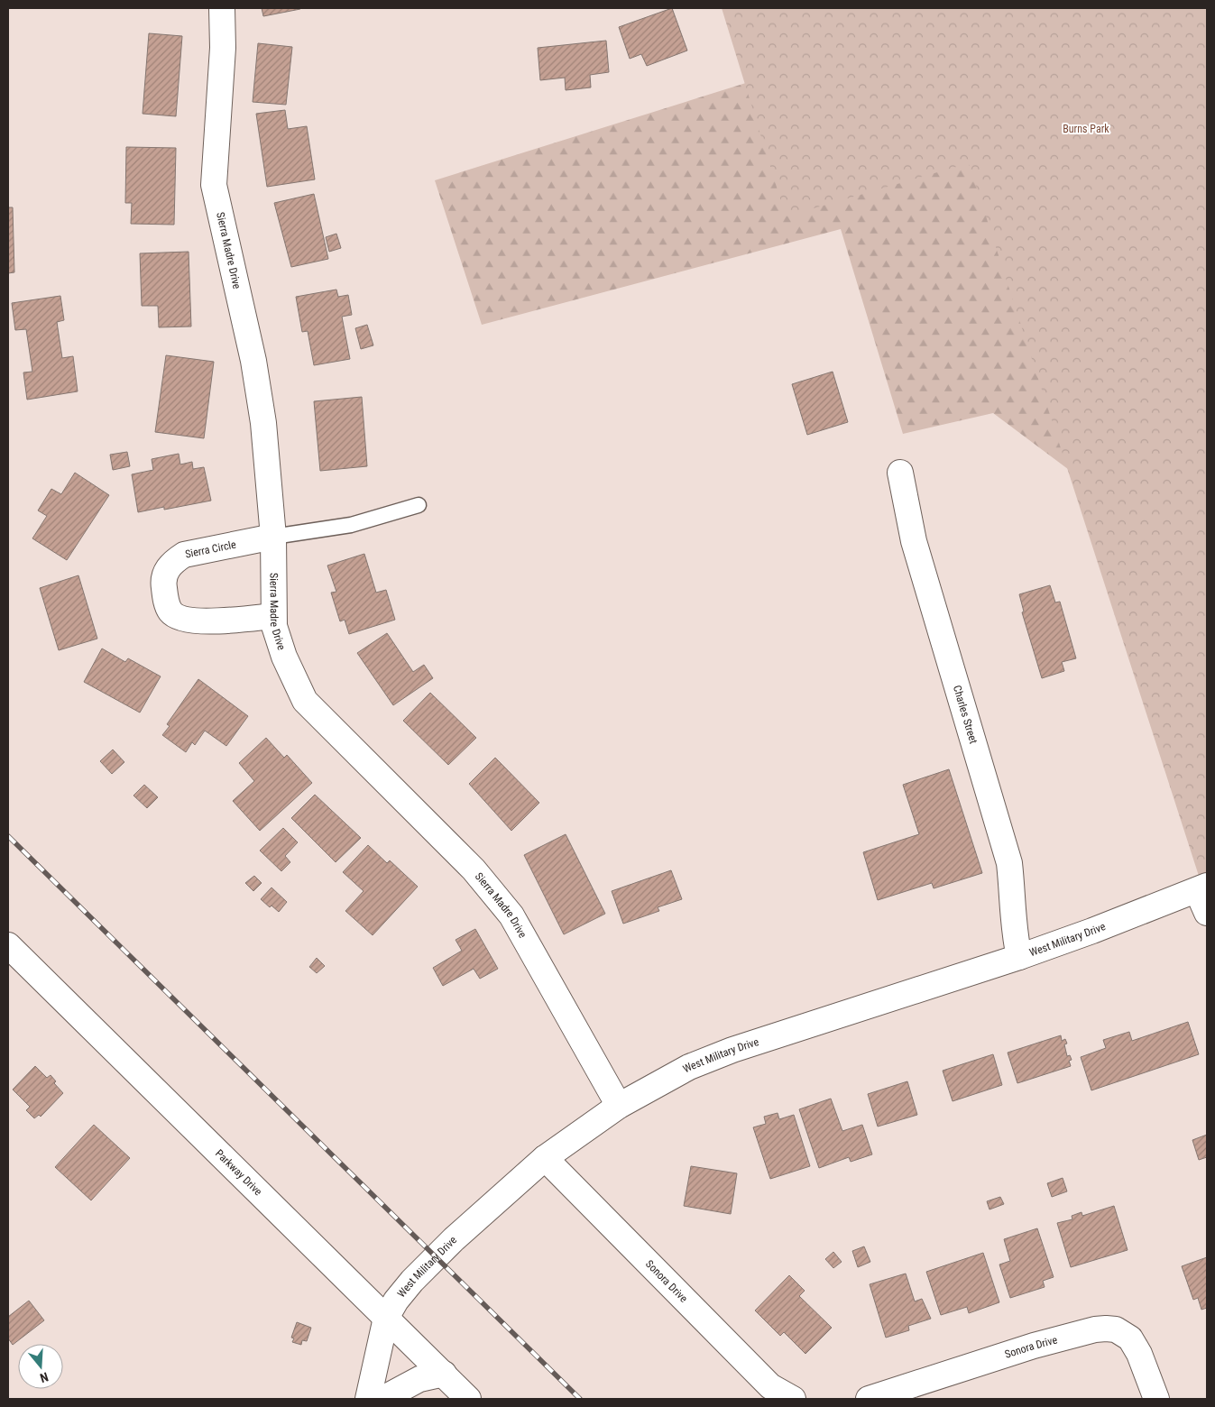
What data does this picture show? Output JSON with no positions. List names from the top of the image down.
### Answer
{
  "streets": {
    "street": [
      "Sierra Madre Drive",
      "Sierra Circle",
      "Charles Street",
      "West Military Drive",
      "Parkway Drive",
      "Sonora Drive"
    ]
  },
  "crossings": [
    ["Sierra Madre Drive", "Sierra Circle"],
    ["Sierra Madre Drive", "West Military Drive"],
    ["Charles Street", "West Military Drive"],
    ["West Military Drive", "Parkway Drive"],
    ["West Military Drive", "Sonora Drive"]
  ],
  "parks": ["Burns Park"],
  "north": "bottom"
}
